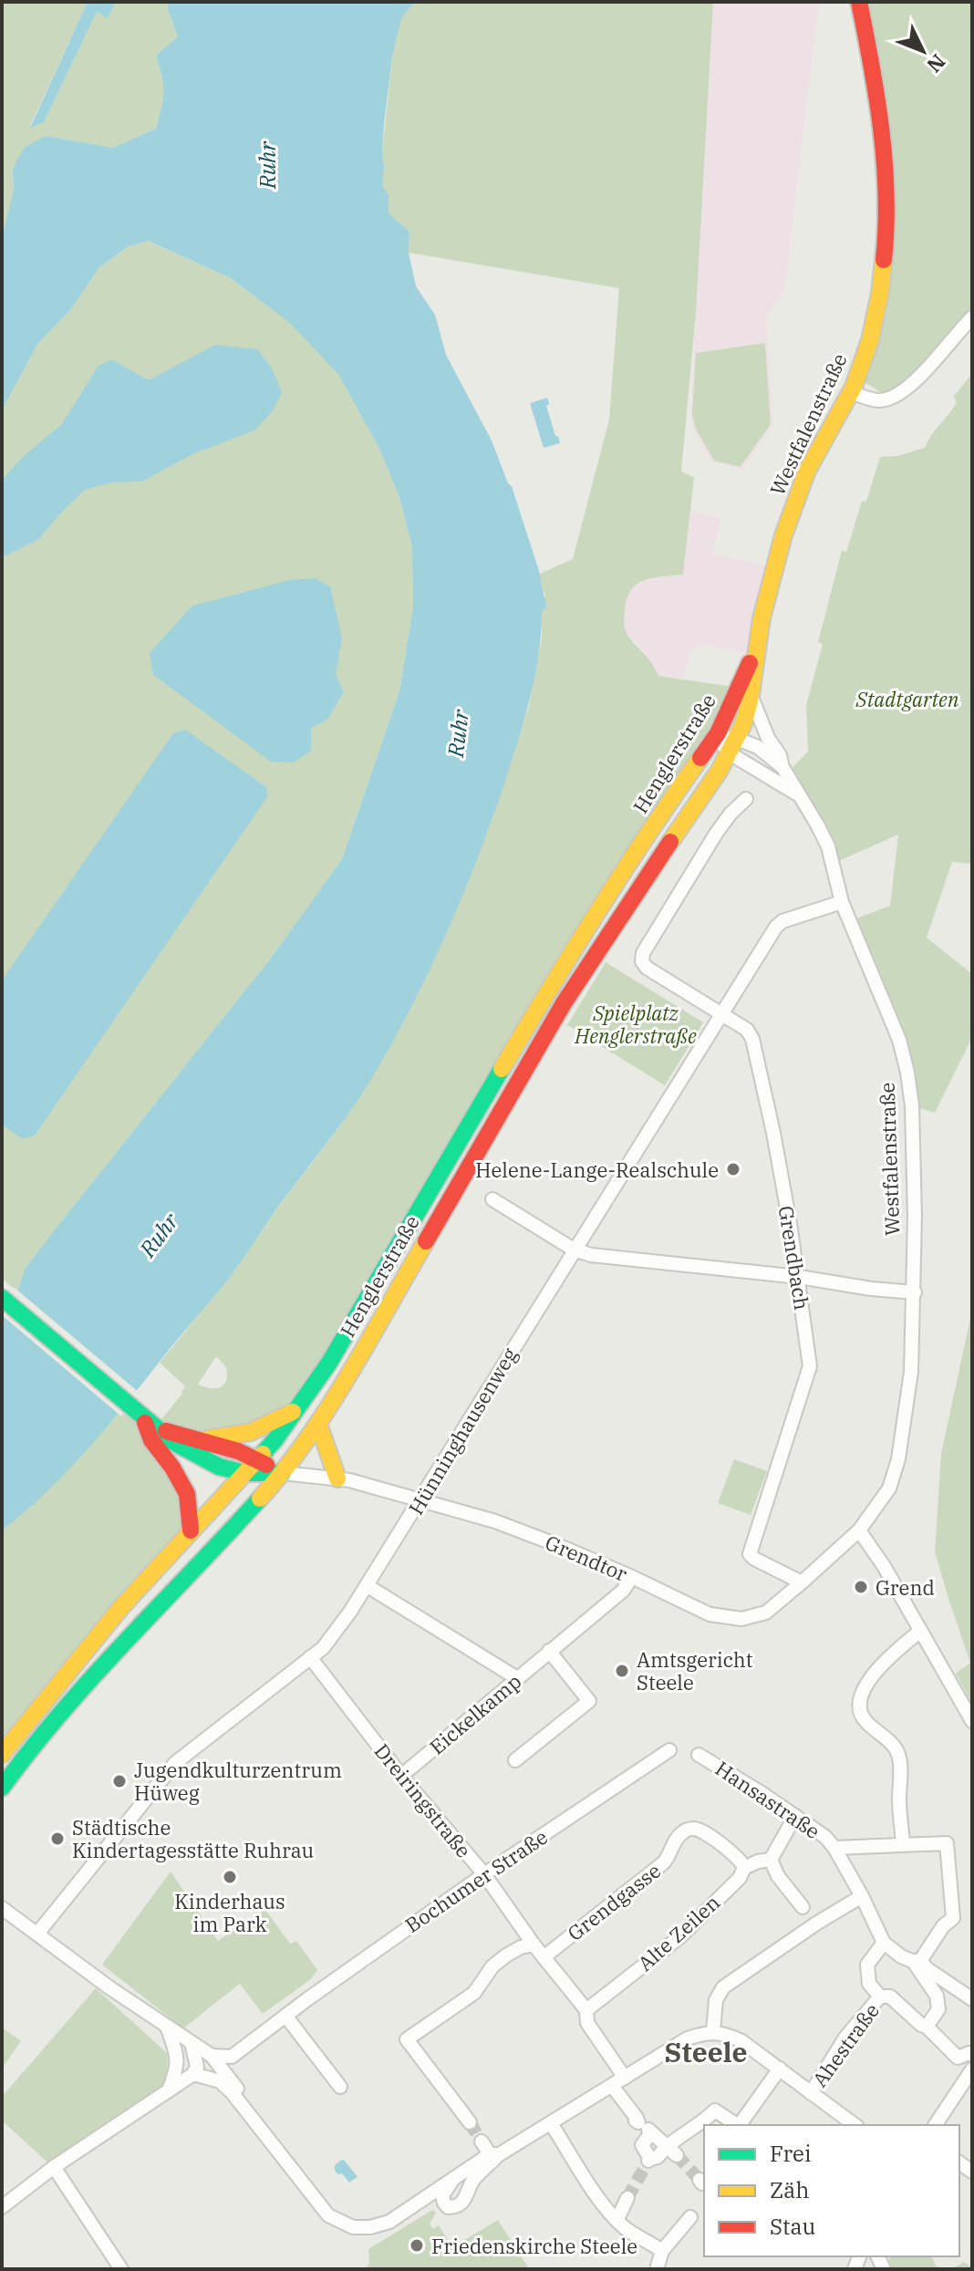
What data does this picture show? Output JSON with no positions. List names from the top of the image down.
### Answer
{
  "streets": {
    "main road": ["Westfalenstraße", "Henglerstraße"],
    "street": [
      "Grendbach",
      "Hünninghausenweg",
      "Grendtor",
      "Eickelkamp",
      "Hansastraße",
      "Dreiringstraße",
      "Bochumer Straße",
      "Grendgasse",
      "Alte Zeilen",
      "Ahestraße"
    ]
  },
  "crossings": [
    ["Westfalenstraße", "Henglerstraße"],
    ["Westfalenstraße", "Hünninghausenweg"],
    ["Westfalenstraße", "Grendtor"],
    ["Henglerstraße", "Grendtor"],
    ["Grendbach", "Hünninghausenweg"],
    ["Grendbach", "Grendtor"],
    ["Hünninghausenweg", "Grendtor"],
    ["Hünninghausenweg", "Dreiringstraße"],
    ["Grendtor", "Eickelkamp"],
    ["Eickelkamp", "Dreiringstraße"],
    ["Dreiringstraße", "Bochumer Straße"],
    ["Dreiringstraße", "Grendgasse"],
    ["Dreiringstraße", "Alte Zeilen"],
    ["Grendgasse", "Alte Zeilen"]
  ],
  "districts": ["Steele"],
  "water": ["Ruhr"],
  "parks": ["Stadtgarten", "Spielplatz Henglerstraße"],
  "places": [
    "Helene-Lange-Realschule",
    "Grend",
    "Amtsgericht Steele",
    "Jugendkulturzentrum Hüweg",
    "Städtische Kindertagesstätte Ruhrau",
    "Kinderhaus im Park",
    "Friedenskirche Steele"
  ],
  "legend": ["Frei", "Zäh", "Stau"],
  "north": "bottom right"
}
